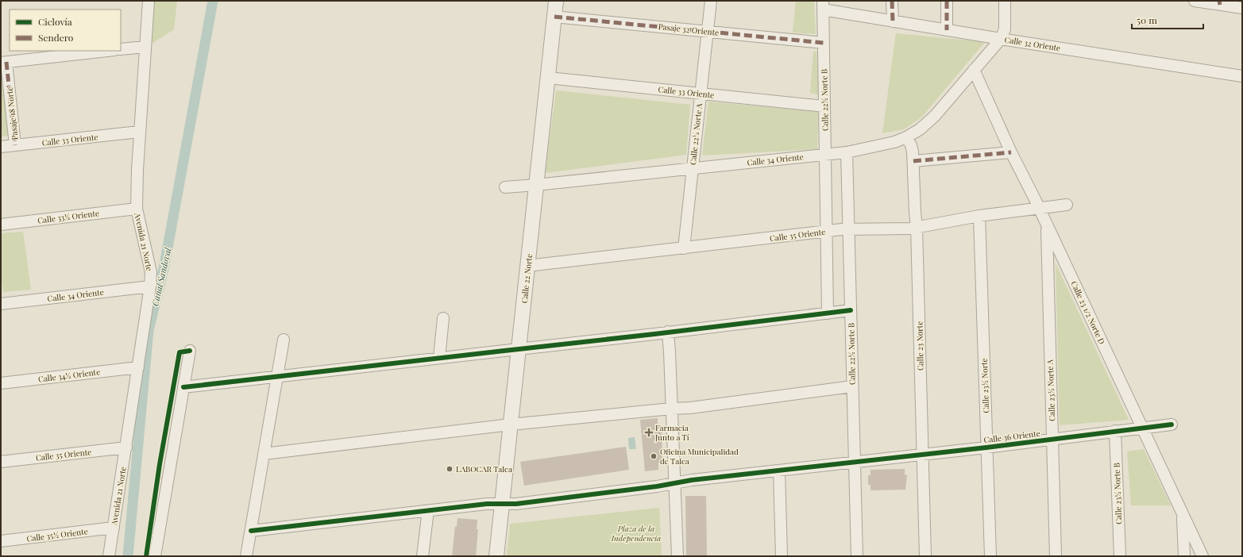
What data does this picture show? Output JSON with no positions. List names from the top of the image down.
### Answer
{
  "streets": {
    "street": [
      "Pasaje 32 Oriente",
      "Calle 32 Oriente",
      "Calle 33 Oriente",
      "Calle 22½ Norte B",
      "Pasaje 18 Norte",
      "Calle 22½ Norte A",
      "Calle 34 Oriente",
      "Calle 33½ Oriente",
      "Calle 35 Oriente",
      "Avenida 21 Norte",
      "Calle 22 Norte",
      "Calle 23 1/2 Norte D",
      "Calle 23 Norte",
      "Calle 34½ Oriente",
      "Calle 23½ Norte",
      "Calle 23½ Norte A",
      "Calle 36 Oriente",
      "Calle 23½ Norte B",
      "Calle 35½ Oriente"
    ]
  },
  "crossings": [
    ["Pasaje 32 Oriente", "Calle 22½ Norte B"],
    ["Pasaje 32 Oriente", "Calle 22½ Norte A"],
    ["Pasaje 32 Oriente", "Calle 22 Norte"],
    ["Calle 32 Oriente", "Calle 22½ Norte B"],
    ["Calle 32 Oriente", "Calle 34 Oriente"],
    ["Calle 33 Oriente", "Calle 22½ Norte B"],
    ["Calle 33 Oriente", "Pasaje 18 Norte"],
    ["Calle 33 Oriente", "Calle 22½ Norte A"],
    ["Calle 33 Oriente", "Avenida 21 Norte"],
    ["Calle 33 Oriente", "Calle 22 Norte"],
    ["Calle 22½ Norte B", "Calle 34 Oriente"],
    ["Calle 22½ Norte B", "Calle 35 Oriente"],
    ["Calle 22½ Norte B", "Calle 36 Oriente"],
    ["Calle 22½ Norte A", "Calle 34 Oriente"],
    ["Calle 22½ Norte A", "Calle 35 Oriente"],
    ["Calle 34 Oriente", "Avenida 21 Norte"],
    ["Calle 34 Oriente", "Calle 22 Norte"],
    ["Calle 34 Oriente", "Calle 23 1/2 Norte D"],
    ["Calle 34 Oriente", "Calle 23 Norte"],
    ["Calle 33½ Oriente", "Avenida 21 Norte"],
    ["Calle 35 Oriente", "Avenida 21 Norte"],
    ["Calle 35 Oriente", "Calle 22 Norte"],
    ["Calle 35 Oriente", "Calle 23 1/2 Norte D"],
    ["Calle 35 Oriente", "Calle 23 Norte"],
    ["Calle 35 Oriente", "Calle 23½ Norte"],
    ["Avenida 21 Norte", "Calle 34½ Oriente"],
    ["Avenida 21 Norte", "Calle 35½ Oriente"],
    ["Calle 22 Norte", "Calle 36 Oriente"],
    ["Calle 23 1/2 Norte D", "Calle 23½ Norte A"],
    ["Calle 23 1/2 Norte D", "Calle 36 Oriente"],
    ["Calle 23 Norte", "Calle 36 Oriente"],
    ["Calle 23½ Norte", "Calle 36 Oriente"],
    ["Calle 23½ Norte A", "Calle 36 Oriente"],
    ["Calle 36 Oriente", "Calle 23½ Norte B"]
  ],
  "water": ["Canal Sandoval"],
  "parks": ["Plaza de la Independencia"],
  "places": {
    "health": ["Farmacia Junto a Tí"],
    "other": ["Oficina Municipalidad de Talca", "LABOCAR Talca"]
  },
  "legend": ["Ciclovía", "Sendero"],
  "scale_bar": "50 m"
}
